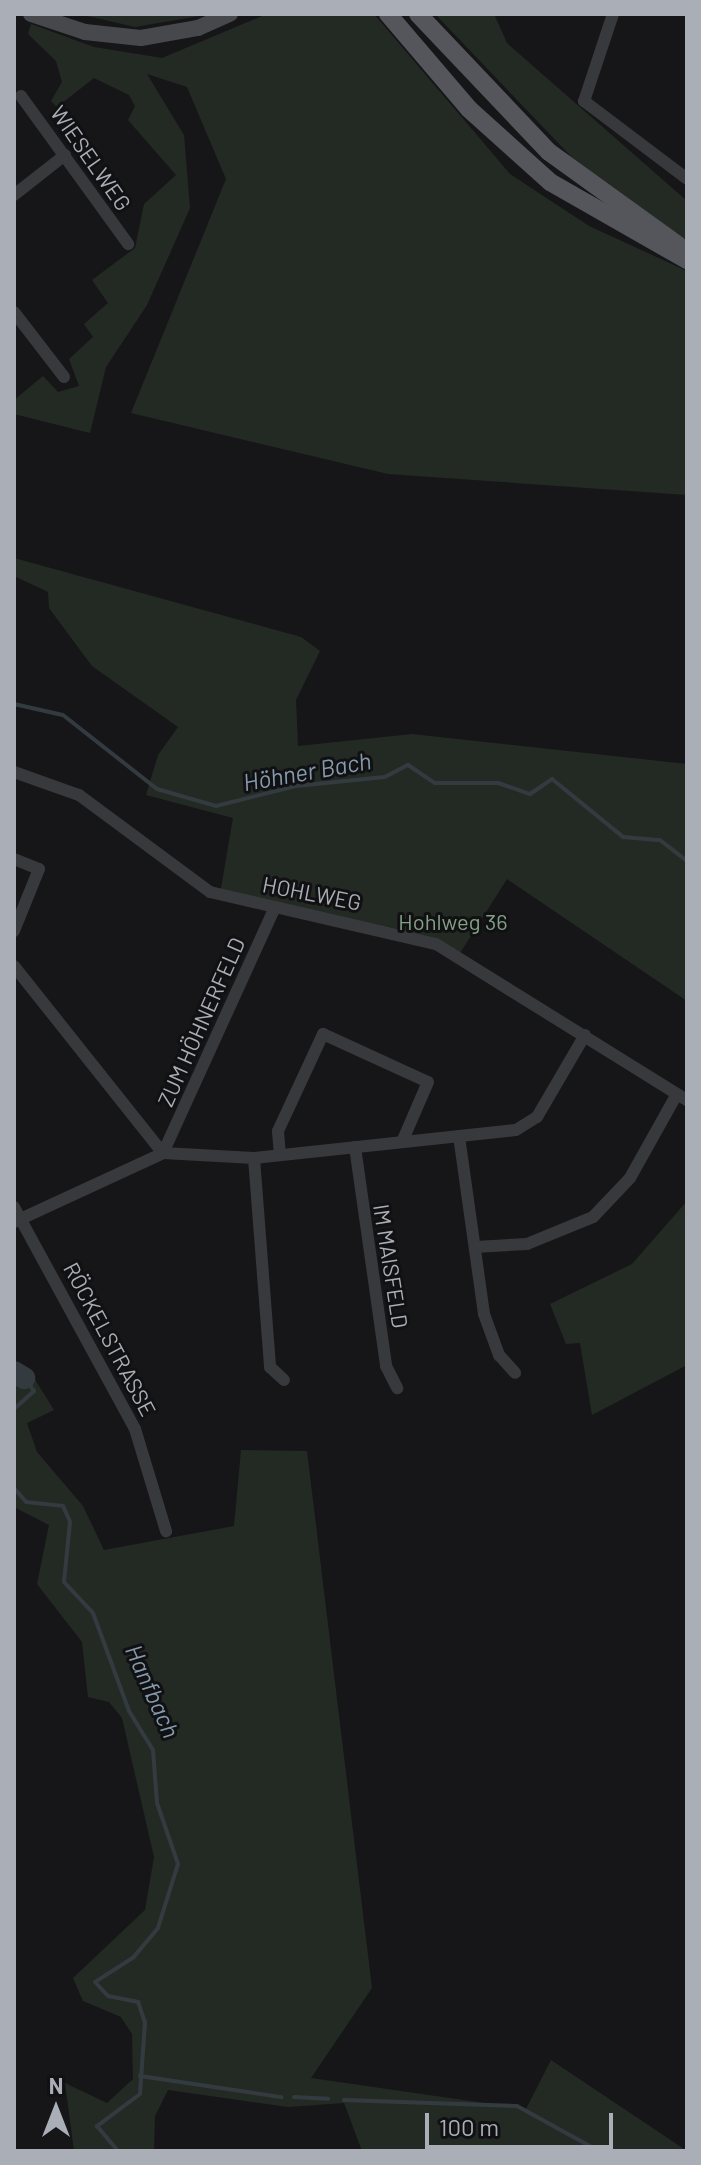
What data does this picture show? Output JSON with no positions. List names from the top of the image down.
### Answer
{
  "streets": {
    "street": [
      "WIESELWEG",
      "HOHLWEG",
      "ZUM HÖHNERFELD",
      "IM MAISFELD",
      "RÖCKELSTRASSE"
    ]
  },
  "crossings": [
    ["HOHLWEG", "ZUM HÖHNERFELD"]
  ],
  "water": ["Höhner Bach", "Hanfbach"],
  "parks": ["Hohlweg 36"],
  "scale_bar": "100 m",
  "north": "top"
}
